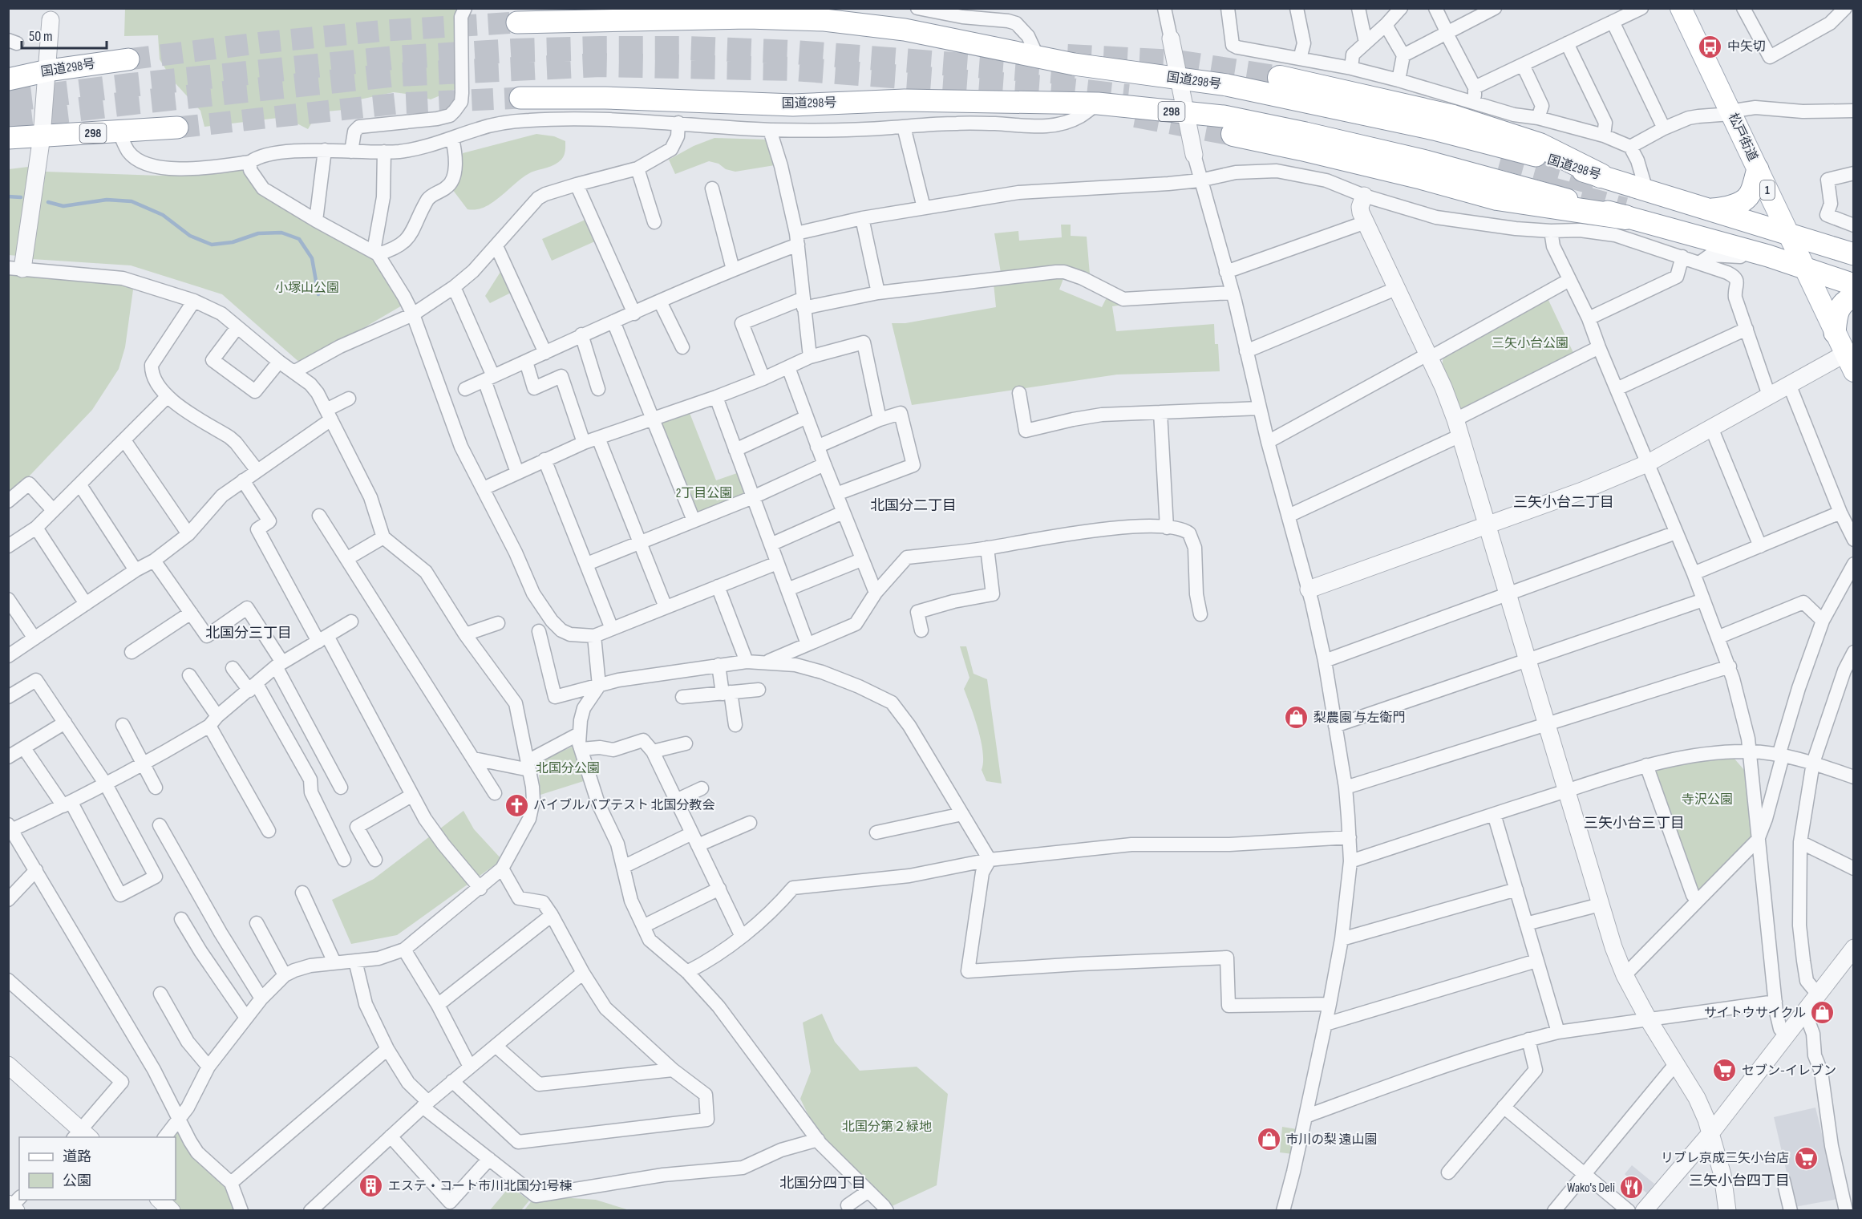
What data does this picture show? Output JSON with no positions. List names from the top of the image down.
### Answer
{
  "streets": {
    "highway": ["国道298号", "298"],
    "main road": ["松戸街道", "1"]
  },
  "crossings": [
    ["国道298号", "松戸街道"]
  ],
  "districts": [
    "三矢小台二丁目",
    "北国分二丁目",
    "北国分三丁目",
    "三矢小台三丁目",
    "三矢小台四丁目",
    "北国分四丁目"
  ],
  "parks": [
    "小塚山公園",
    "三矢小台公園",
    "2丁目公園",
    "北国分公園",
    "寺沢公園",
    "北国分第２緑地"
  ],
  "places": {
    "bus stop": ["中矢切"],
    "shop": ["梨農園 与左衛門", "サイトウサイクル", "市川の梨 遠山園"],
    "church": ["バイブルバプテスト 北国分教会"],
    "supermarket": ["セブン-イレブン", "リブレ京成三矢小台店"],
    "building": ["エステ・コート市川北国分1号棟"],
    "restaurant": ["Wako's Deli"]
  },
  "legend": ["道路", "公園"],
  "scale_bar": "50 m"
}
